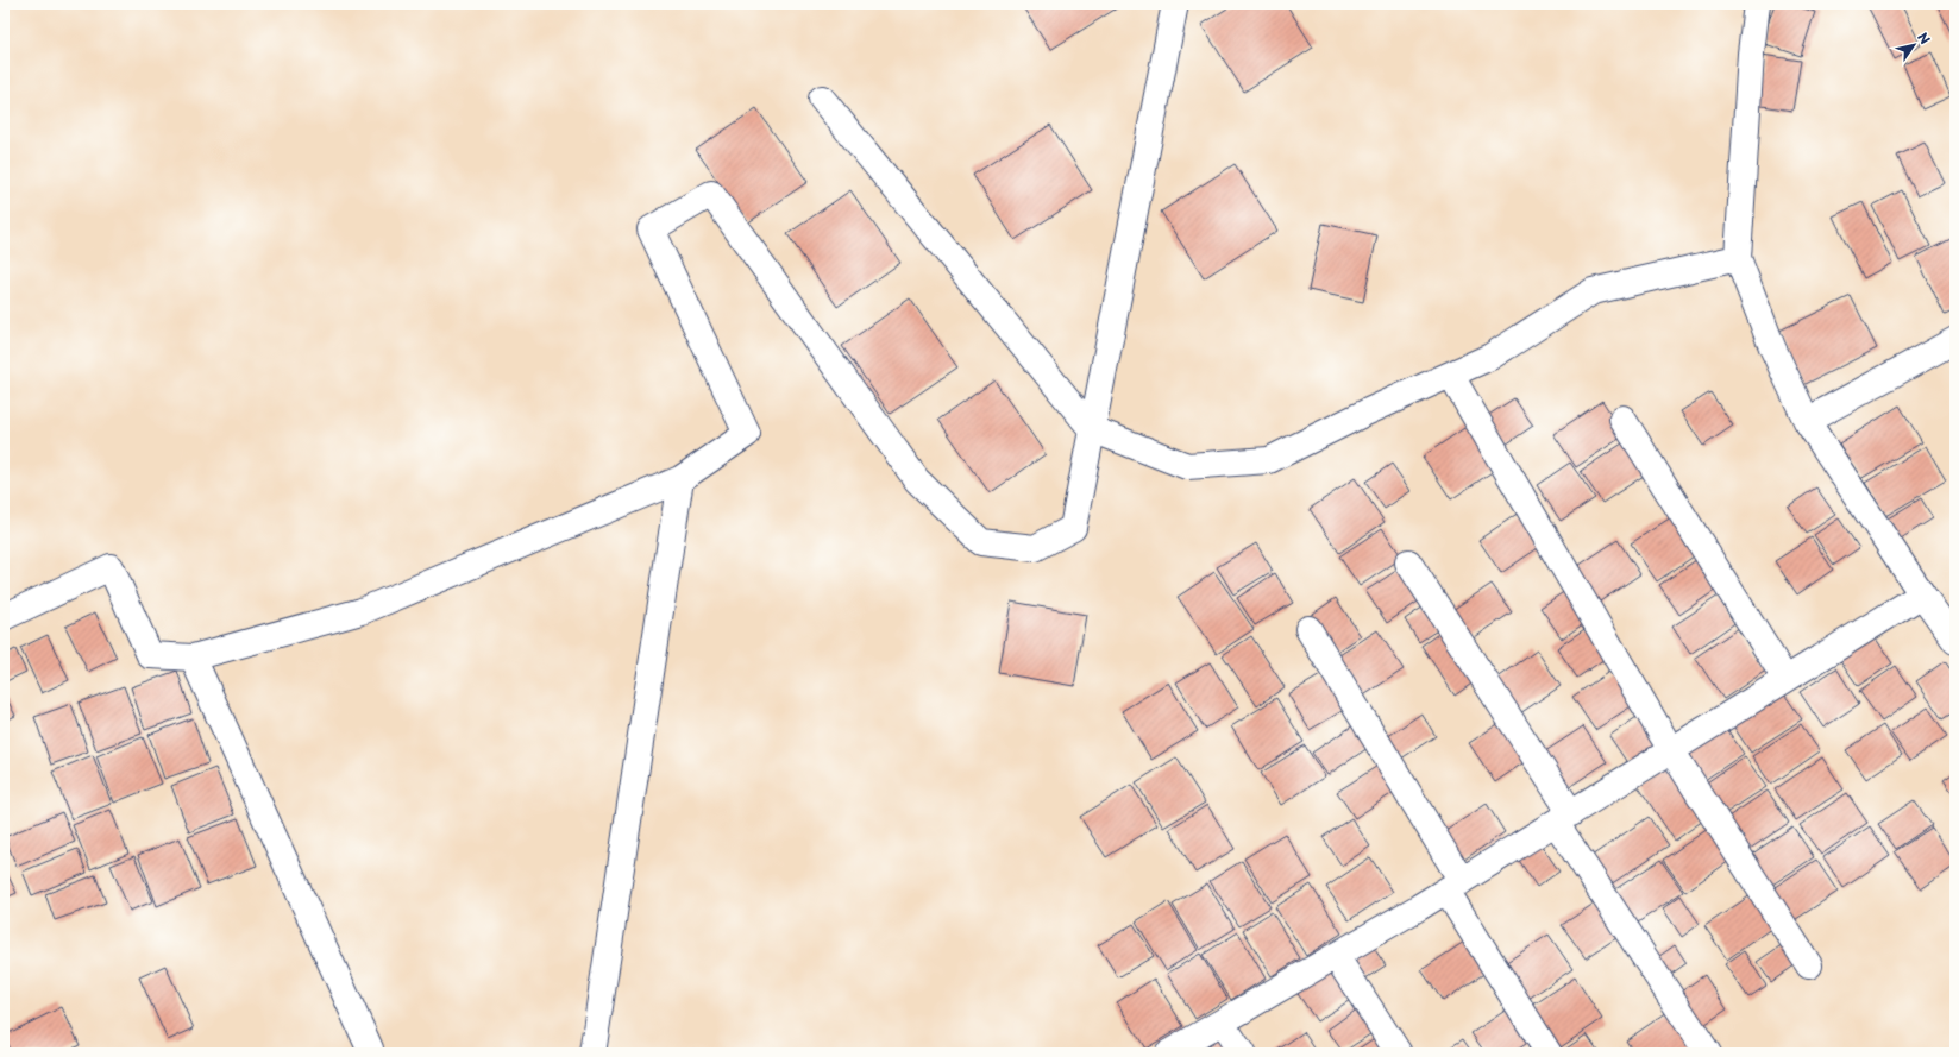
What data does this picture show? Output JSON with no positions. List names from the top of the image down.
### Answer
{
  "north": "top right"
}
